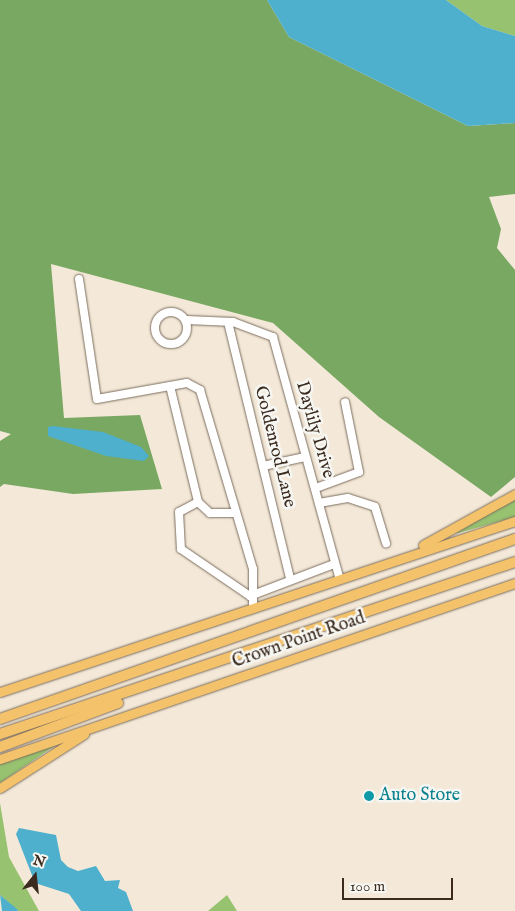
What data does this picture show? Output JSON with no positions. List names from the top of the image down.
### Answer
{
  "streets": {
    "main road": ["Crown Point Road"],
    "street": ["Daylily Drive", "Goldenrod Lane"]
  },
  "crossings": [
    ["Daylily Drive", "Goldenrod Lane"]
  ],
  "places": ["Auto Store"],
  "scale_bar": "100 m",
  "north": "top"
}
